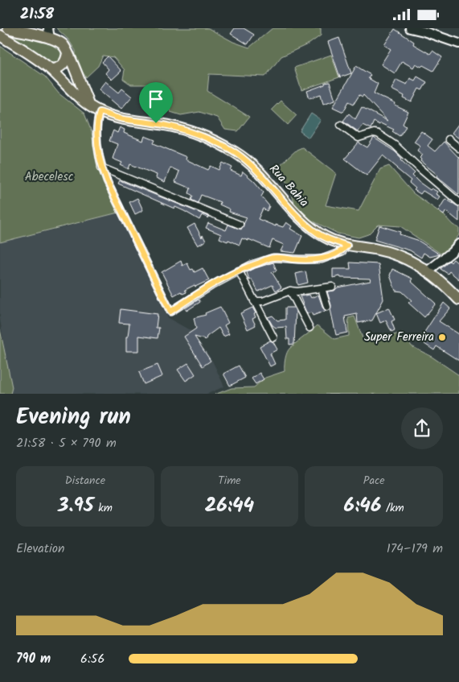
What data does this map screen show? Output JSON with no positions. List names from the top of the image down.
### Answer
{
  "streets": {
    "main road": ["Rua Bahia"]
  },
  "parks": ["Abecelesc"],
  "places": ["Super Ferreira"],
  "page": {
    "status": "21:58",
    "heading": ["Evening run", "21:58 · 5 × 790 m"],
    "stats": [
      ["Distance", "3.95 km"],
      ["Time", "26:44"],
      ["Pace", "6:46 /km"]
    ],
    "chart": ["Elevation", "174–179 m"],
    "list": [
      {
        "name": "790 m",
        "note": "6:56"
      }
    ]
  }
}
